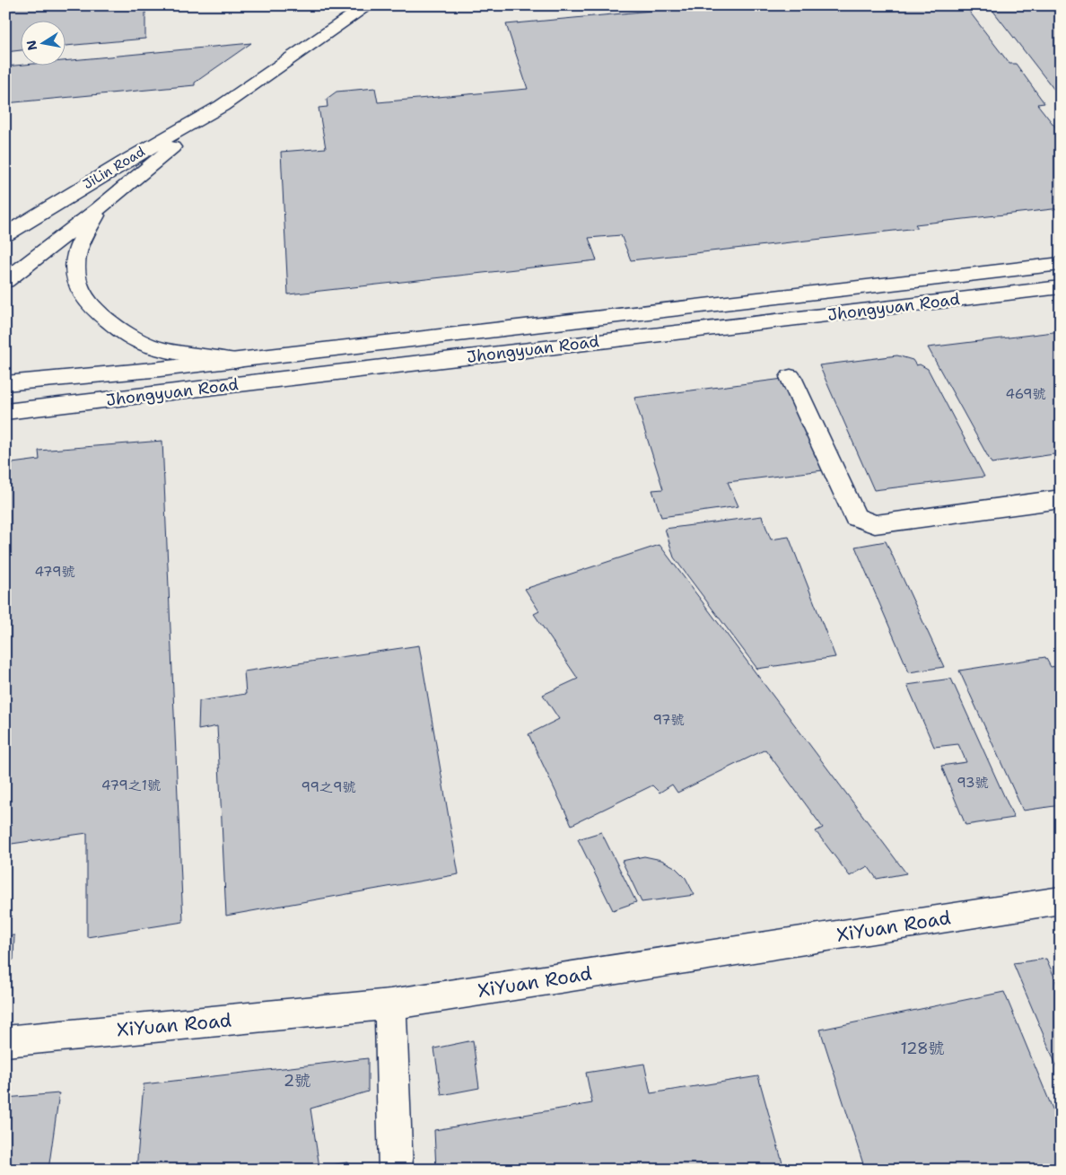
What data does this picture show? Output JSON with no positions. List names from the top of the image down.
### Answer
{
  "streets": {
    "street": ["JiLin Road", "Jhongyuan Road", "XiYuan Road"]
  },
  "house_numbers": [
    "469號",
    "479號",
    "97號",
    "93號",
    "479之1號",
    "99之9號",
    "128號",
    "2號"
  ],
  "north": "left"
}
